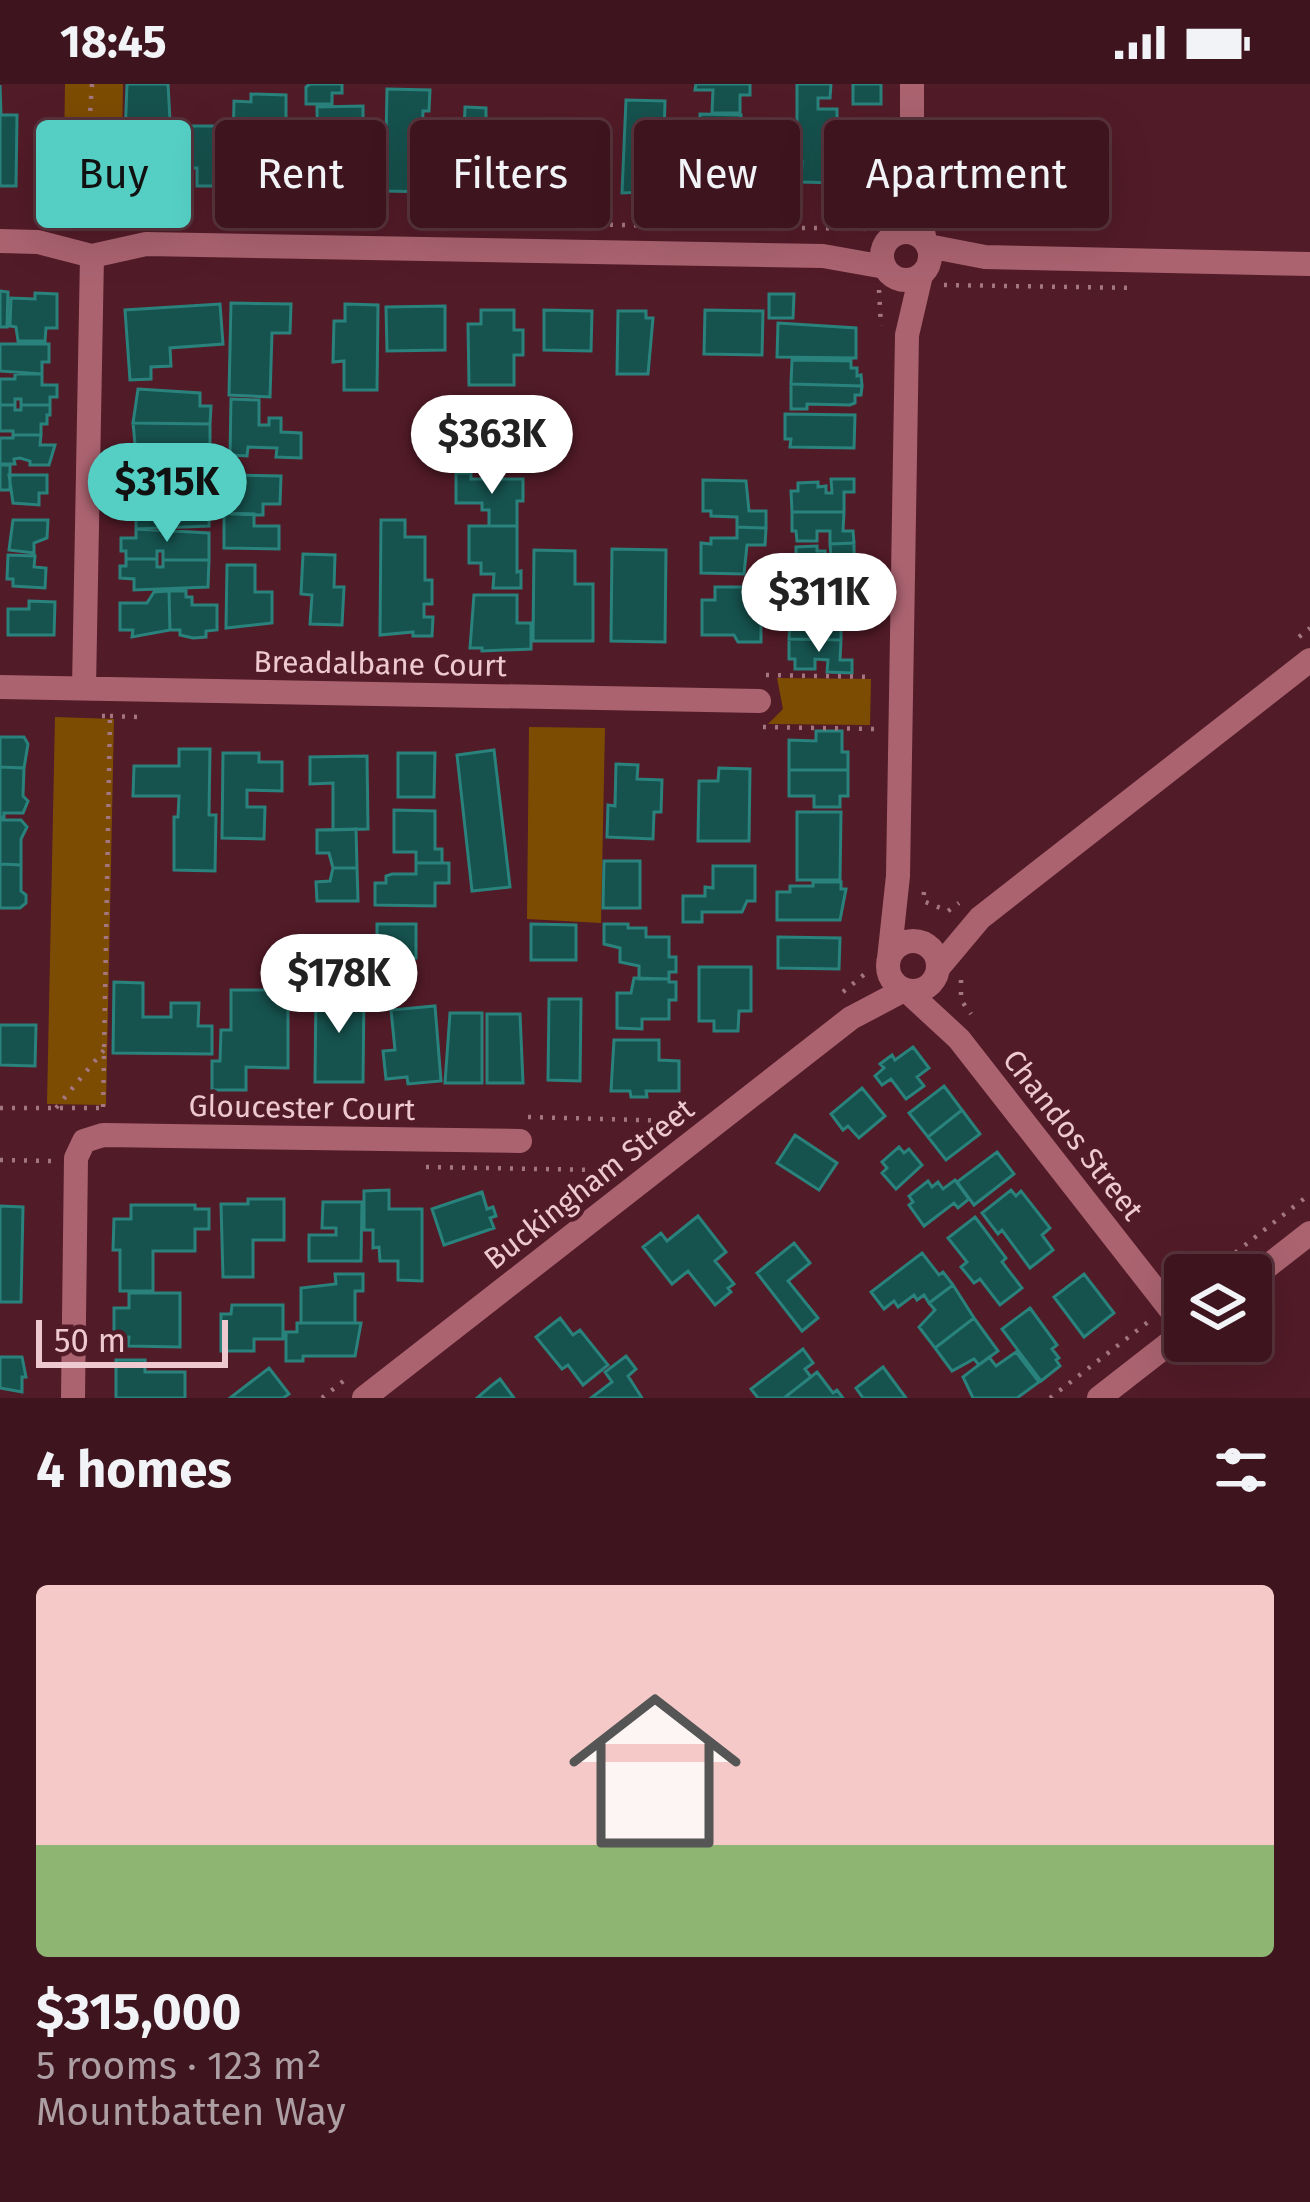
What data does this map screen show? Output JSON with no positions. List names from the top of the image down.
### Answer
{
  "streets": {
    "street": [
      "Breadalbane Court",
      "Gloucester Court",
      "Chandos Street",
      "Buckingham Street"
    ]
  },
  "crossings": [
    ["Chandos Street", "Buckingham Street"]
  ],
  "scale_bar": "50 m",
  "page": {
    "status": "18:45",
    "chip": [
      "Buy",
      "Rent",
      "Filters",
      "New",
      "Apartment"
    ],
    "price": [
      "$363K",
      "$315K",
      "$311K",
      "$178K"
    ],
    "scale": "50 m",
    "heading": "4 homes",
    "list": [
      {
        "name": "$315,000",
        "note": "5 rooms · 123 m² · Mountbatten Way"
      }
    ]
  }
}
